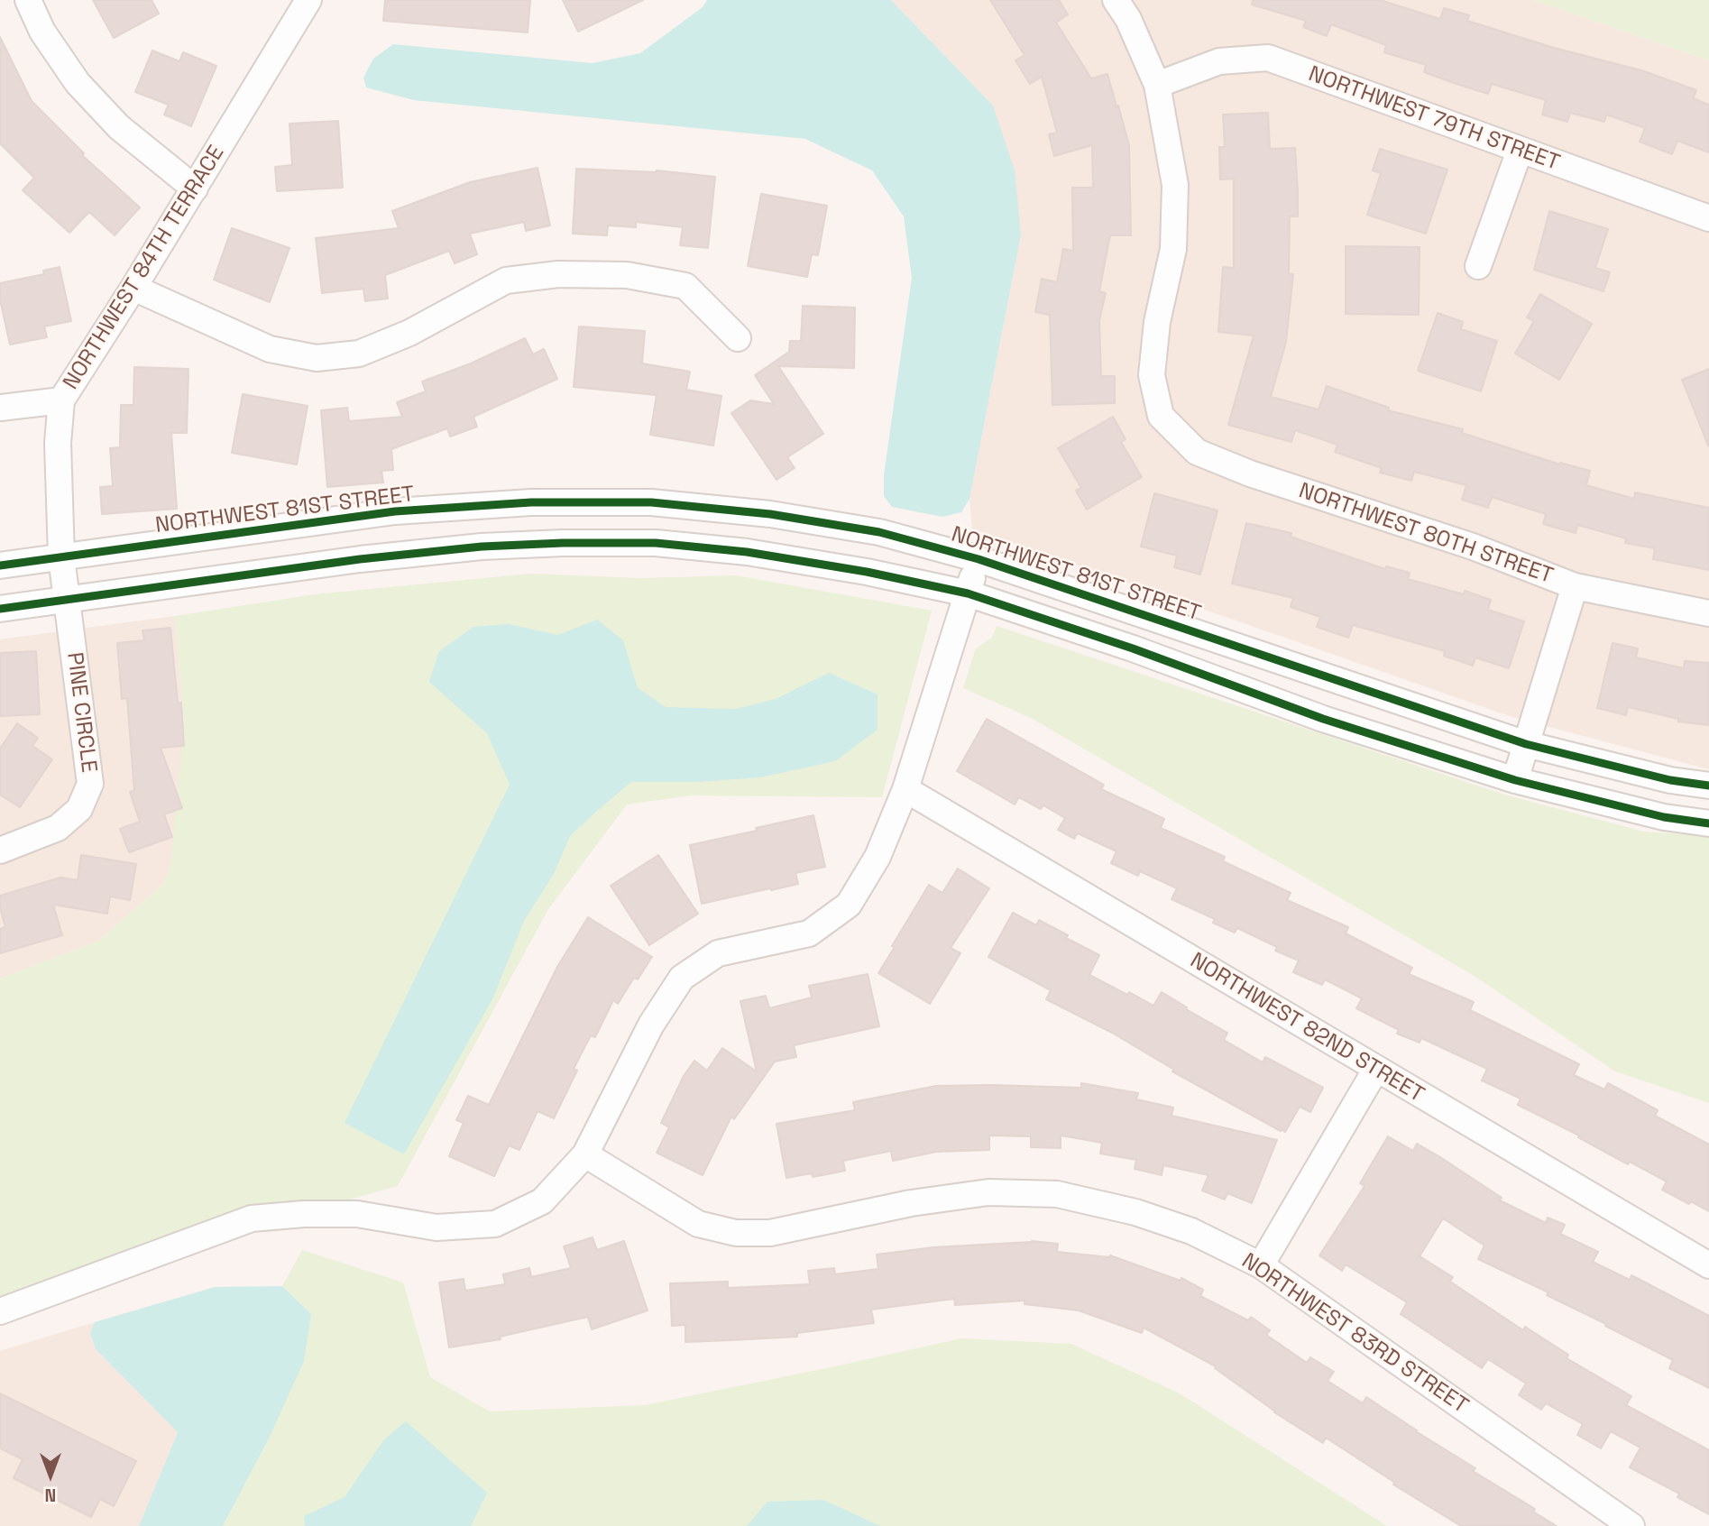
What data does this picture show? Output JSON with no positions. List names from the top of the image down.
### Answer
{
  "streets": {
    "street": [
      "NORTHWEST 79TH STREET",
      "NORTHWEST 84TH TERRACE",
      "NORTHWEST 81ST STREET",
      "NORTHWEST 80TH STREET",
      "PINE CIRCLE",
      "NORTHWEST 82ND STREET",
      "NORTHWEST 83RD STREET"
    ]
  },
  "crossings": [
    ["NORTHWEST 79TH STREET", "NORTHWEST 80TH STREET"],
    ["NORTHWEST 84TH TERRACE", "NORTHWEST 81ST STREET"],
    ["NORTHWEST 84TH TERRACE", "PINE CIRCLE"]
  ],
  "north": "bottom"
}
